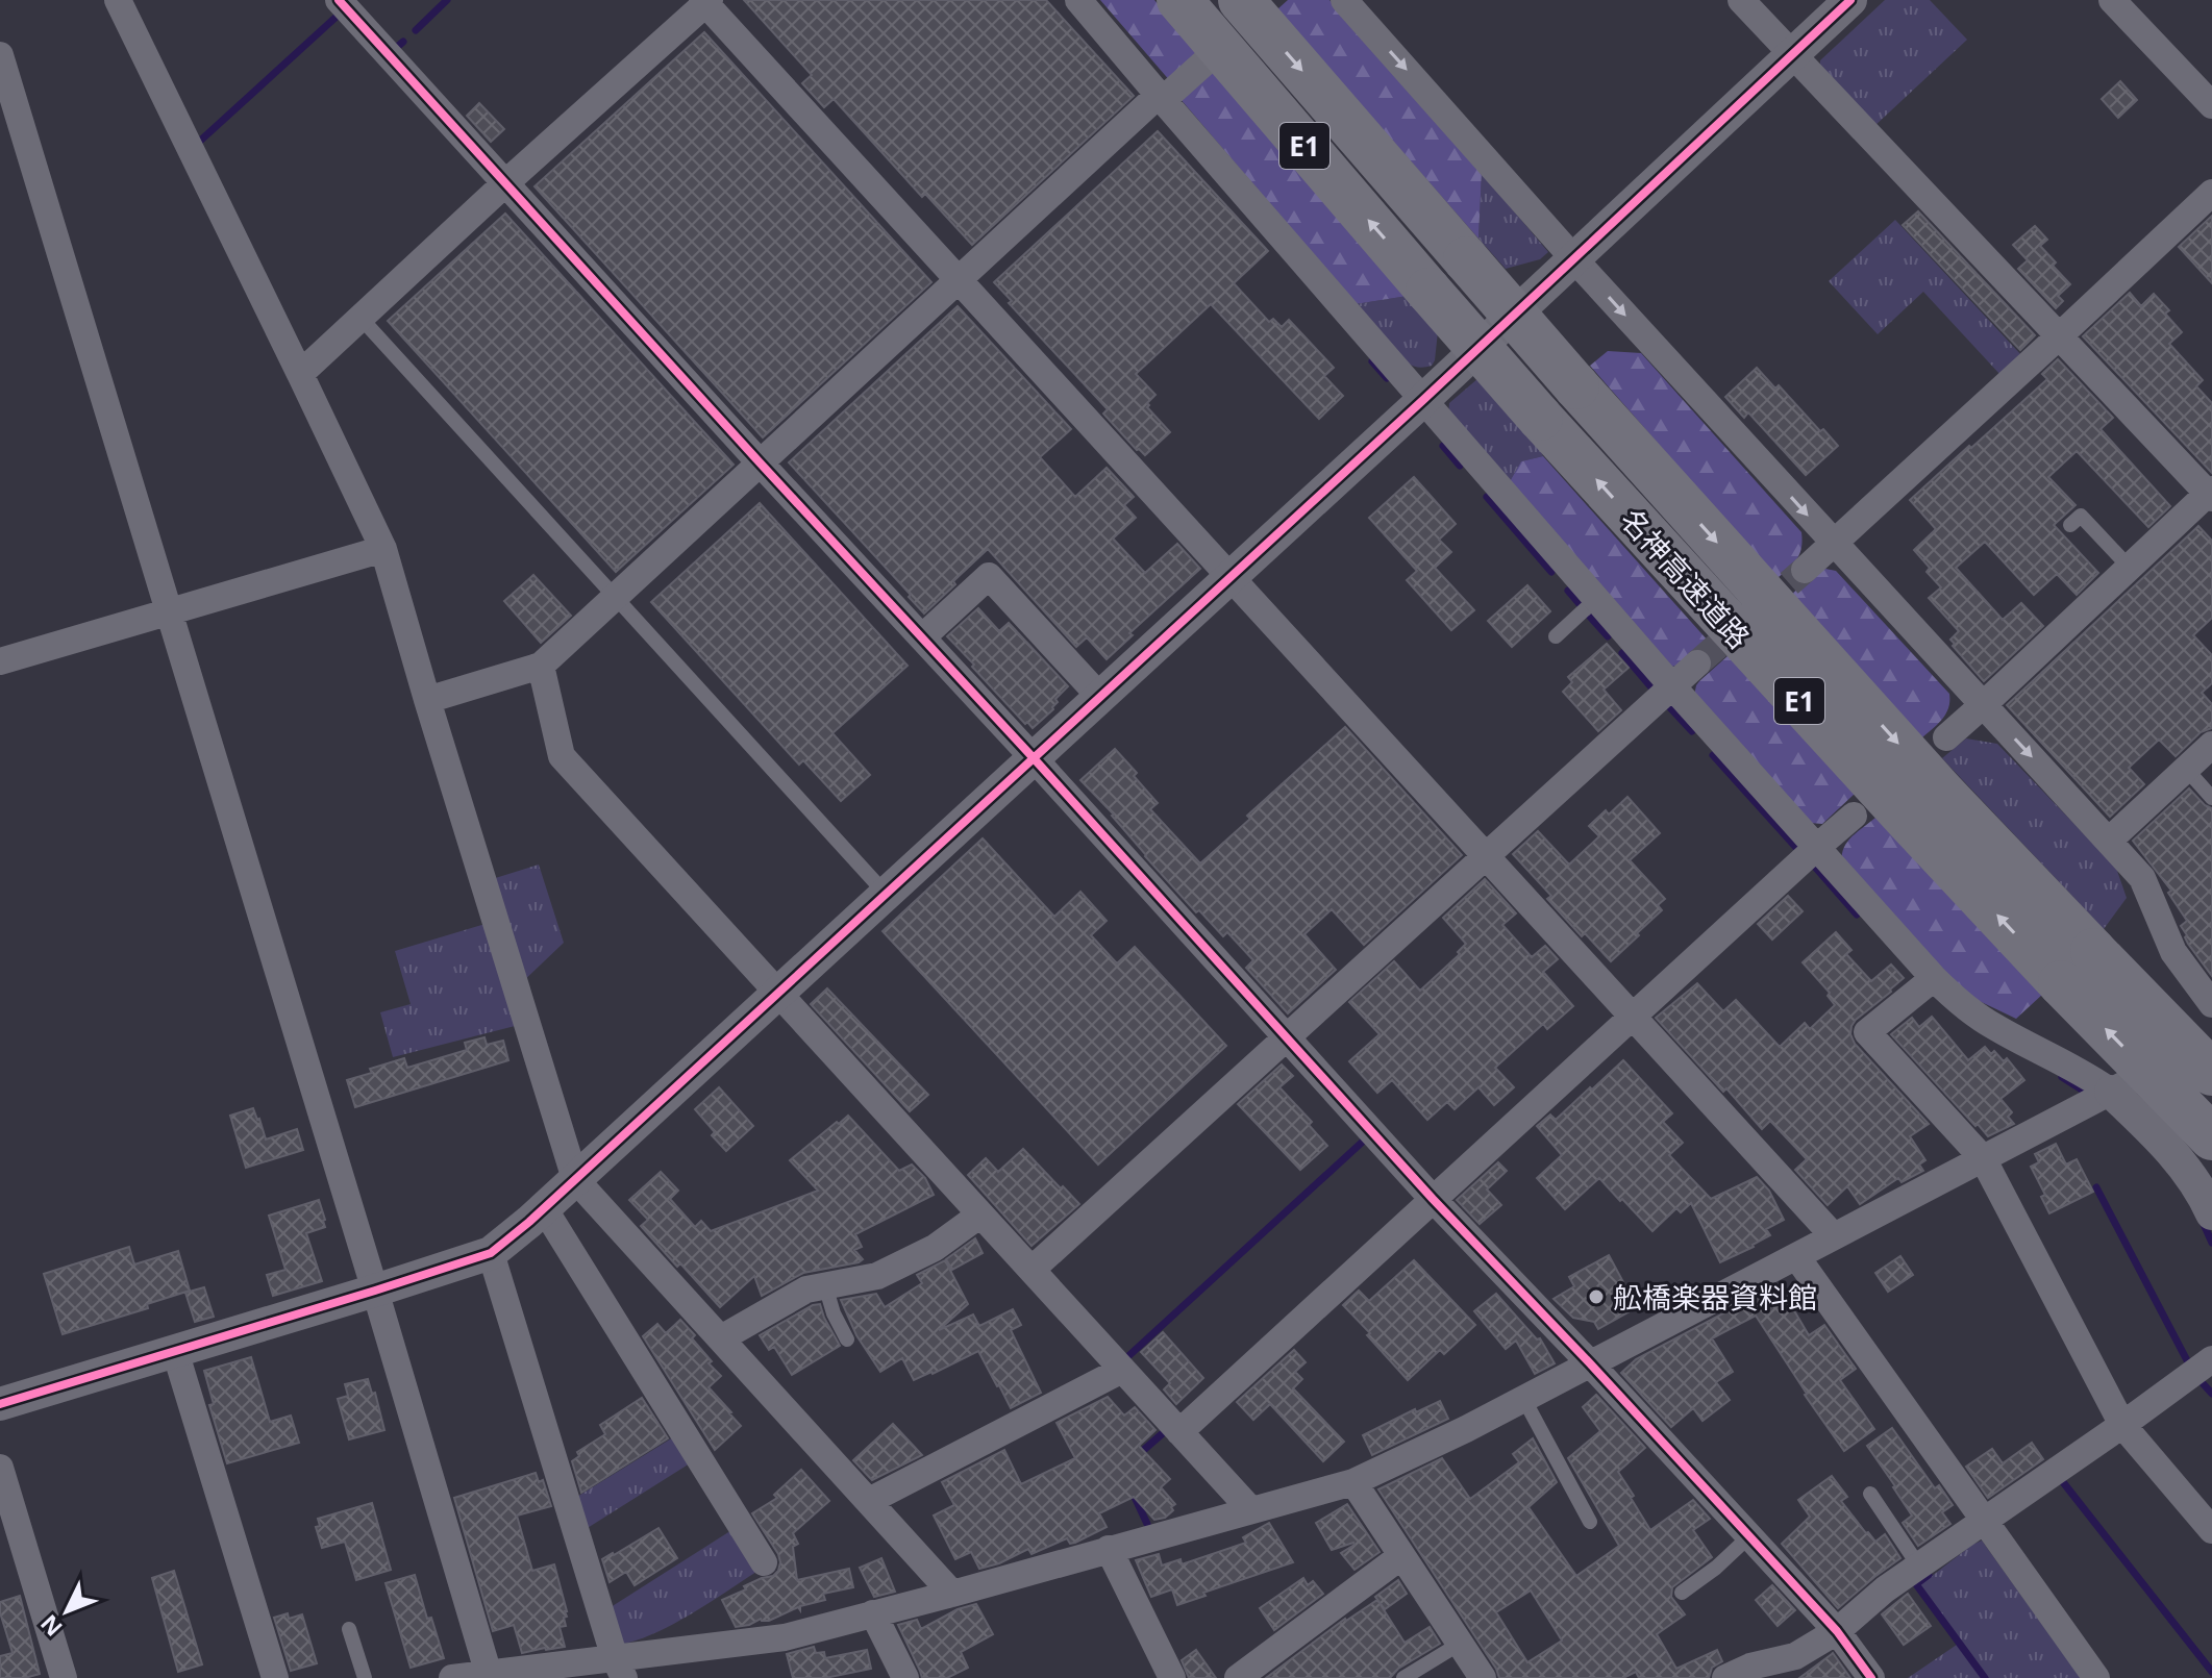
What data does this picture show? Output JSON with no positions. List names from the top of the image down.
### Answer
{
  "streets": {
    "highway": ["E1", "名神高速道路"]
  },
  "places": ["舩橋楽器資料館"],
  "north": "bottom left"
}
